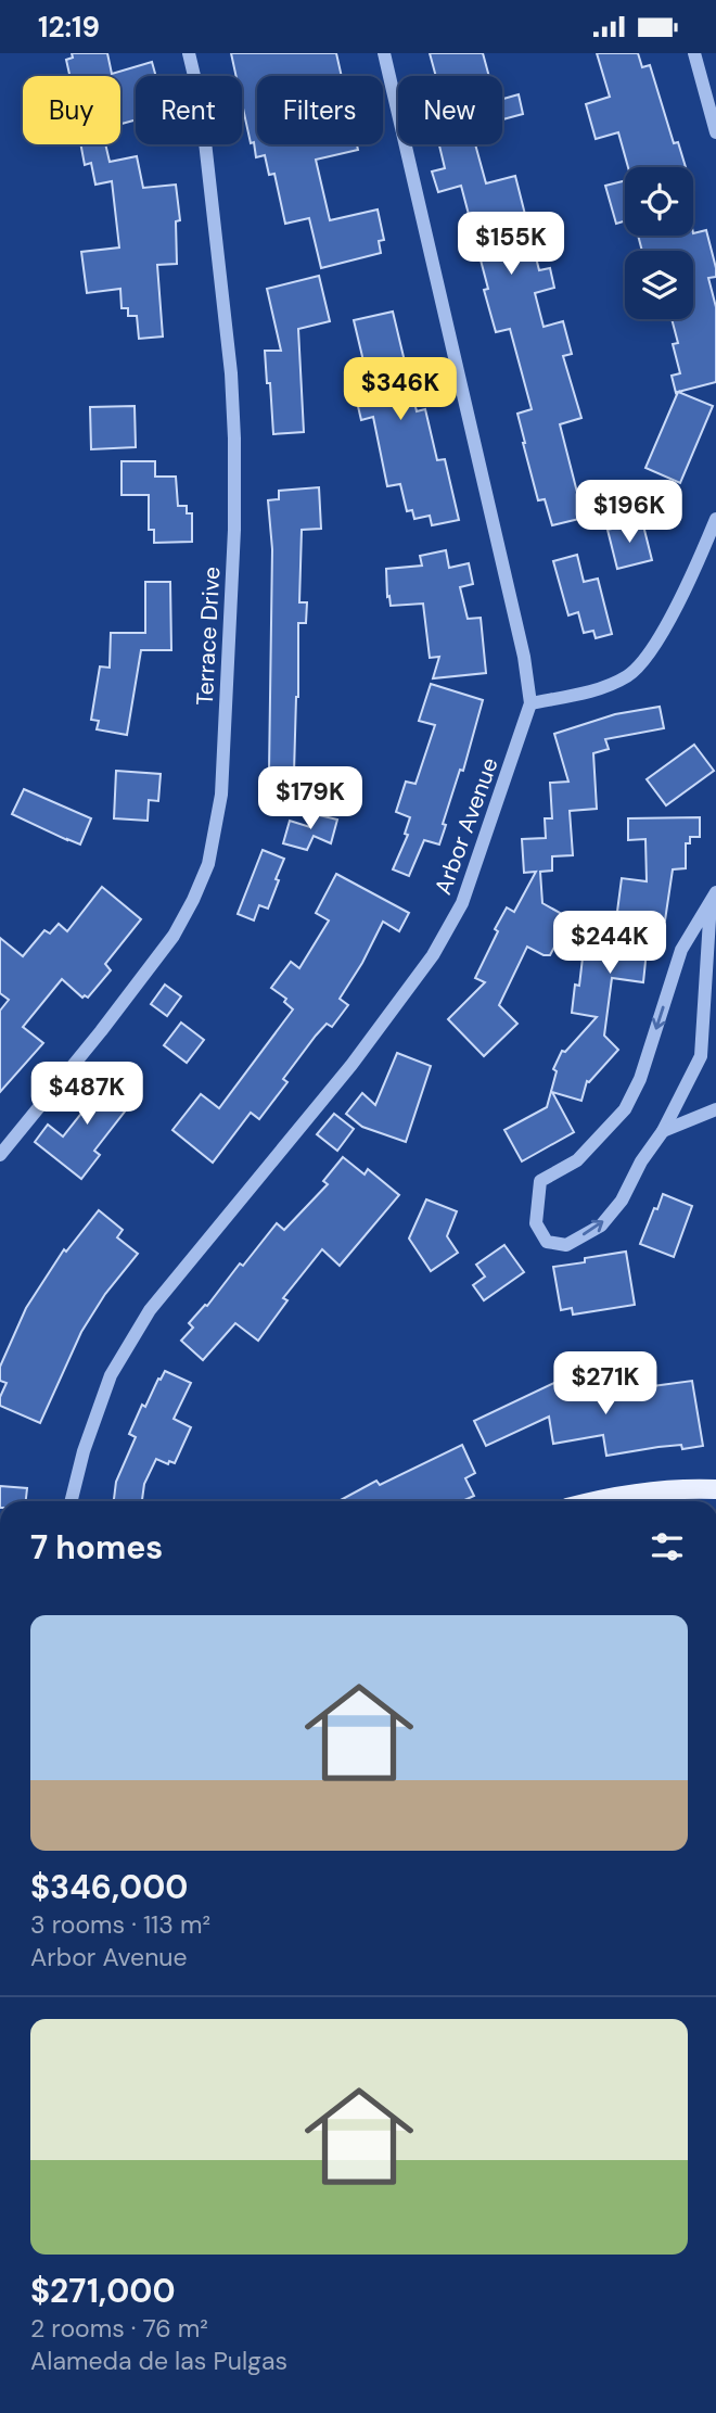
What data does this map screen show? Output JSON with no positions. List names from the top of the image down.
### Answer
{
  "streets": {
    "street": ["Terrace Drive", "Arbor Avenue"]
  },
  "page": {
    "status": "12:19",
    "chip": [
      "Buy",
      "Rent",
      "Filters",
      "New"
    ],
    "price": [
      "$155K",
      "$346K",
      "$196K",
      "$179K",
      "$244K",
      "$487K",
      "$271K"
    ],
    "heading": "7 homes",
    "list": [
      {
        "name": "$346,000",
        "note": "3 rooms · 113 m² · Arbor Avenue"
      },
      {
        "name": "$271,000",
        "note": "2 rooms · 76 m² · Alameda de las Pulgas"
      }
    ]
  }
}
